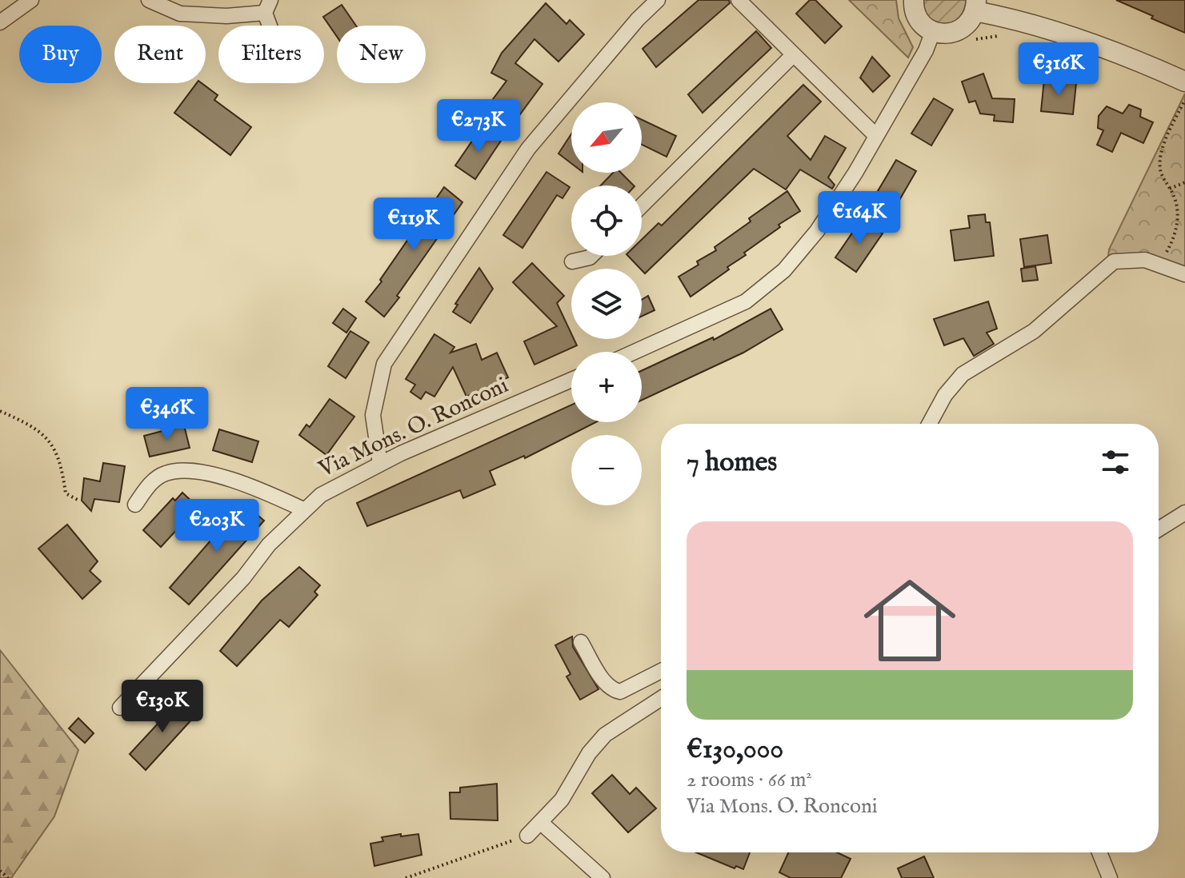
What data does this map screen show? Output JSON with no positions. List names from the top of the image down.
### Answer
{
  "streets": {
    "street": ["Via Mons. O. Ronconi"]
  },
  "north": "bottom left",
  "page": {
    "chip": [
      "Buy",
      "Rent",
      "Filters",
      "New"
    ],
    "price": [
      "€316K",
      "€273K",
      "€164K",
      "€119K",
      "€346K",
      "€203K",
      "€130K"
    ],
    "map_buttons": ["+", "−"],
    "heading": "7 homes",
    "list": [
      {
        "name": "€130,000",
        "note": "2 rooms · 66 m² · Via Mons. O. Ronconi"
      }
    ]
  }
}
